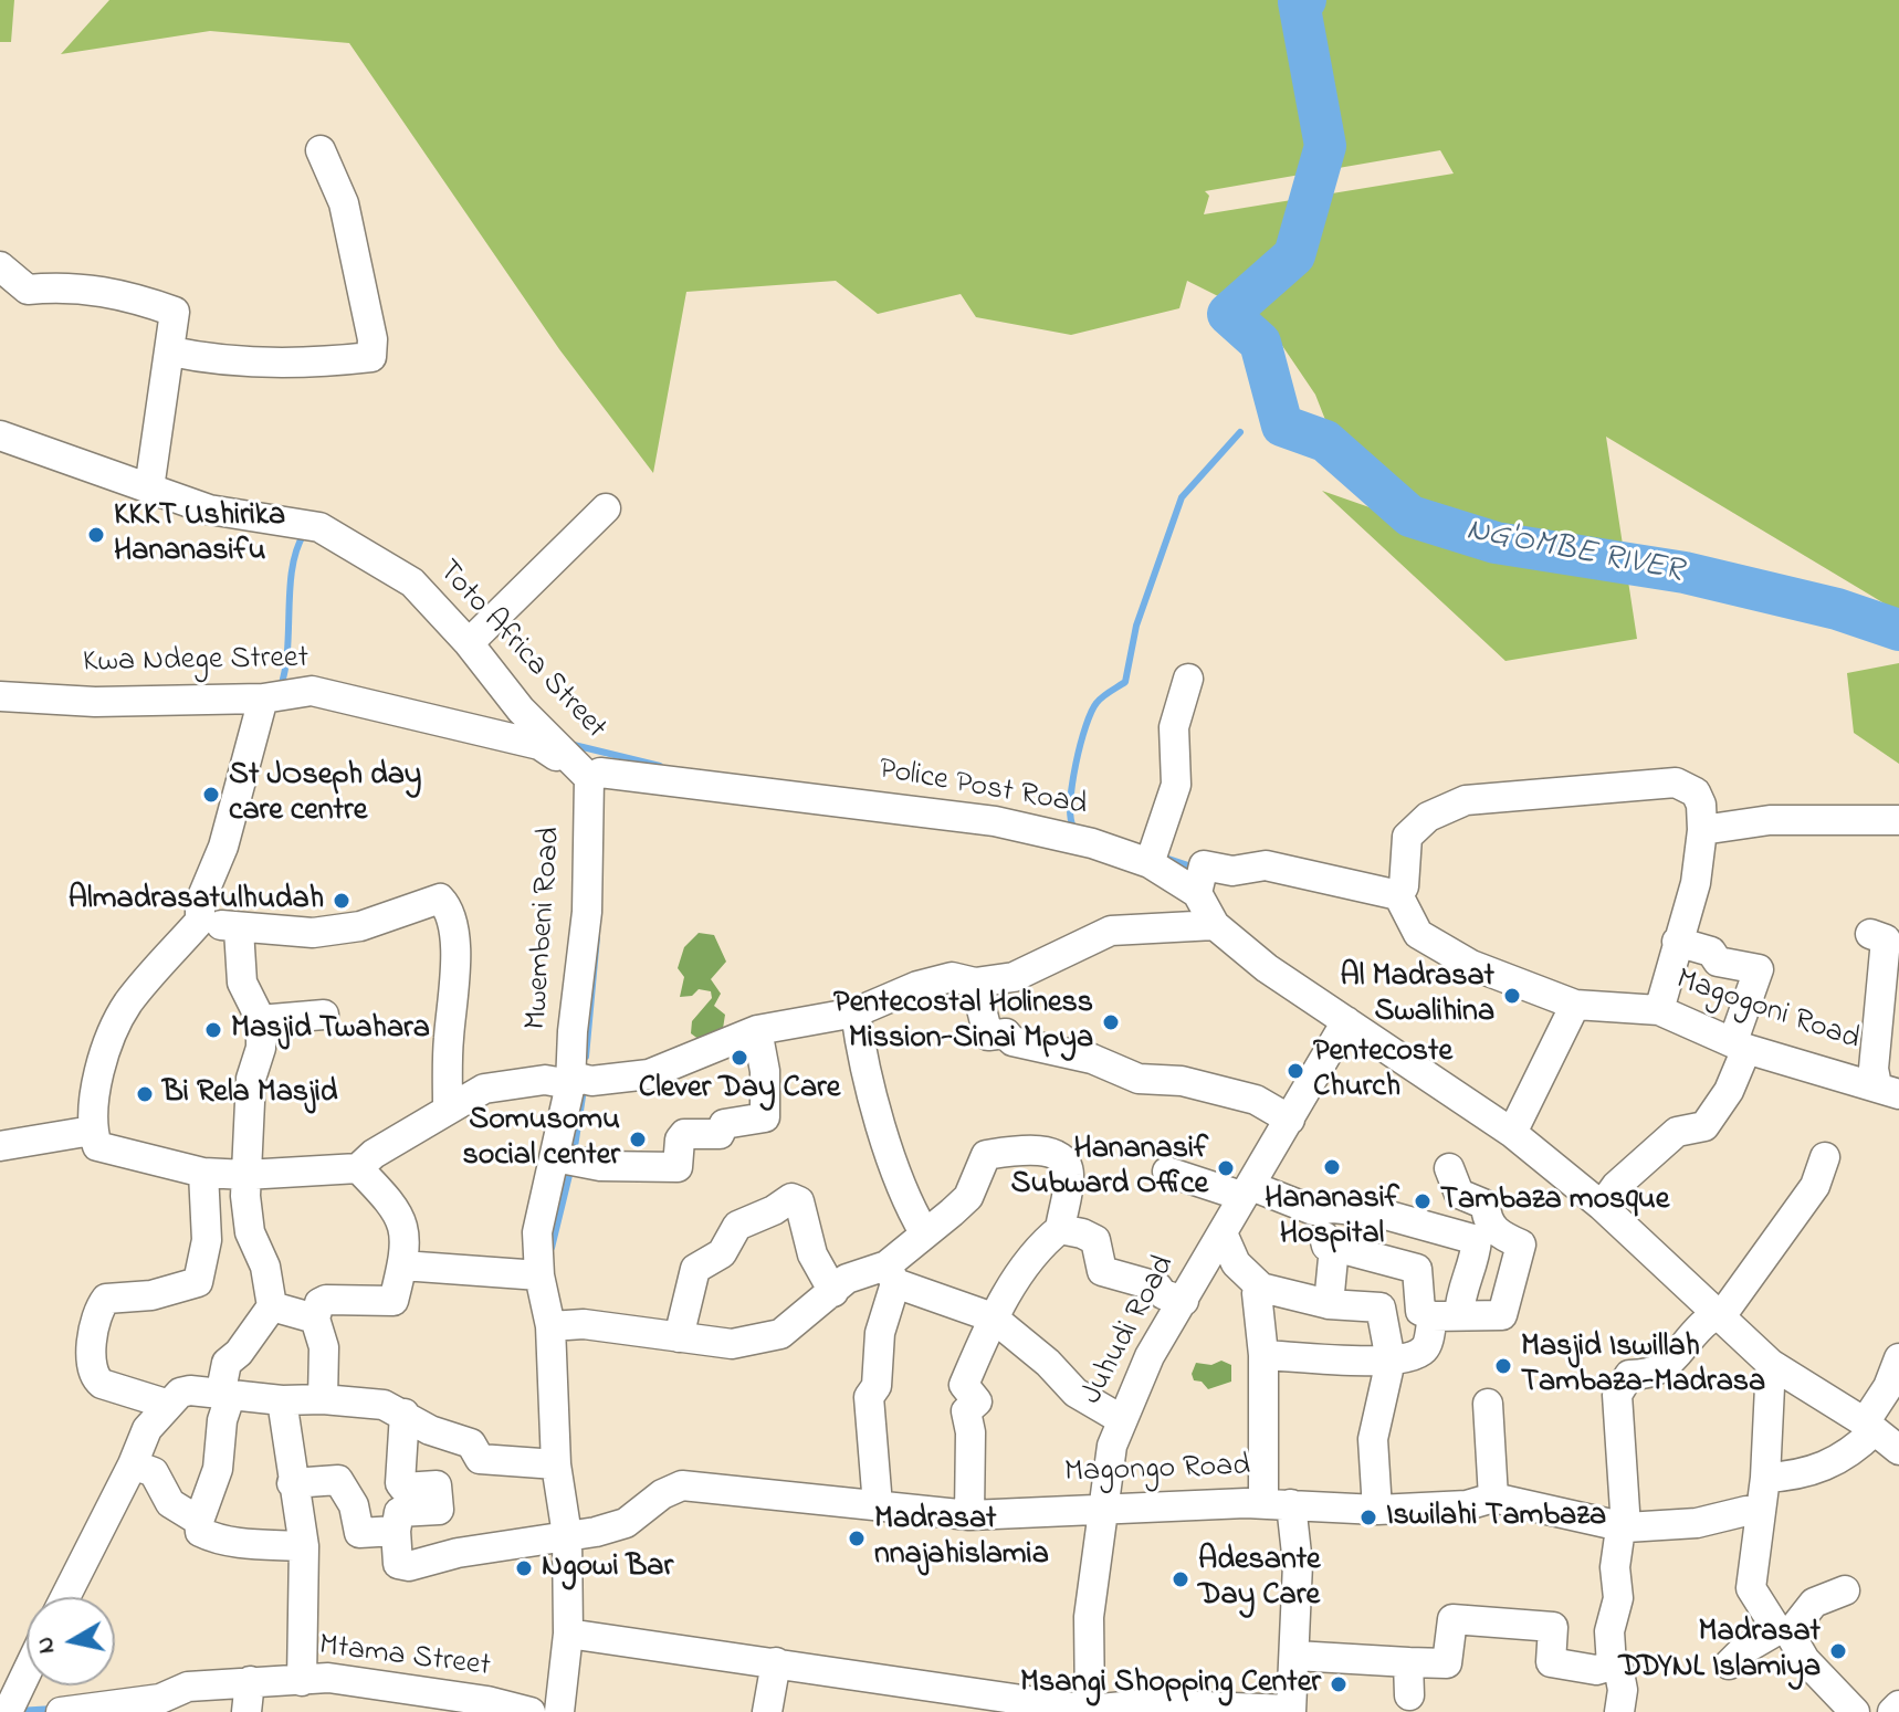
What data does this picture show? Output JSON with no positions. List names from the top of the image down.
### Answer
{
  "streets": {
    "street": [
      "Toto Africa Street",
      "Kwa Ndege Street",
      "Police Post Road",
      "Mwembeni Road",
      "Magogoni Road",
      "Juhudi Road",
      "Magongo Road",
      "Mtama Street"
    ]
  },
  "crossings": [
    ["Toto Africa Street", "Kwa Ndege Street"],
    ["Toto Africa Street", "Police Post Road"],
    ["Toto Africa Street", "Mwembeni Road"],
    ["Kwa Ndege Street", "Police Post Road"],
    ["Kwa Ndege Street", "Mwembeni Road"],
    ["Police Post Road", "Mwembeni Road"],
    ["Police Post Road", "Juhudi Road"],
    ["Mwembeni Road", "Magongo Road"],
    ["Juhudi Road", "Magongo Road"]
  ],
  "water": ["NG'OMBE RIVER"],
  "places": [
    "KKKT Ushirika Hananasifu",
    "St JOseph day care centre",
    "Almadrasatulhudah",
    "Al Madrasat Swalihina",
    "Pentecostal Holiness Mission-Sinai Mpya",
    "Masjid Twahara",
    "Clever Day Care",
    "Pentecoste Church",
    "Bi Rela Masjid",
    "Somusomu social center",
    "Hananasif Hospital",
    "Hananasif Subward Office",
    "Tambaza mosque",
    "Masjid Iswillah Tambaza-Madrasa",
    "Iswilahi Tambaza",
    "Madrasat nnajahislamia",
    "Ngowi Bar",
    "Adesante Day Care",
    "Madrasat DDYNL Islamiya",
    "Msangi Shopping Center"
  ],
  "north": "left"
}
